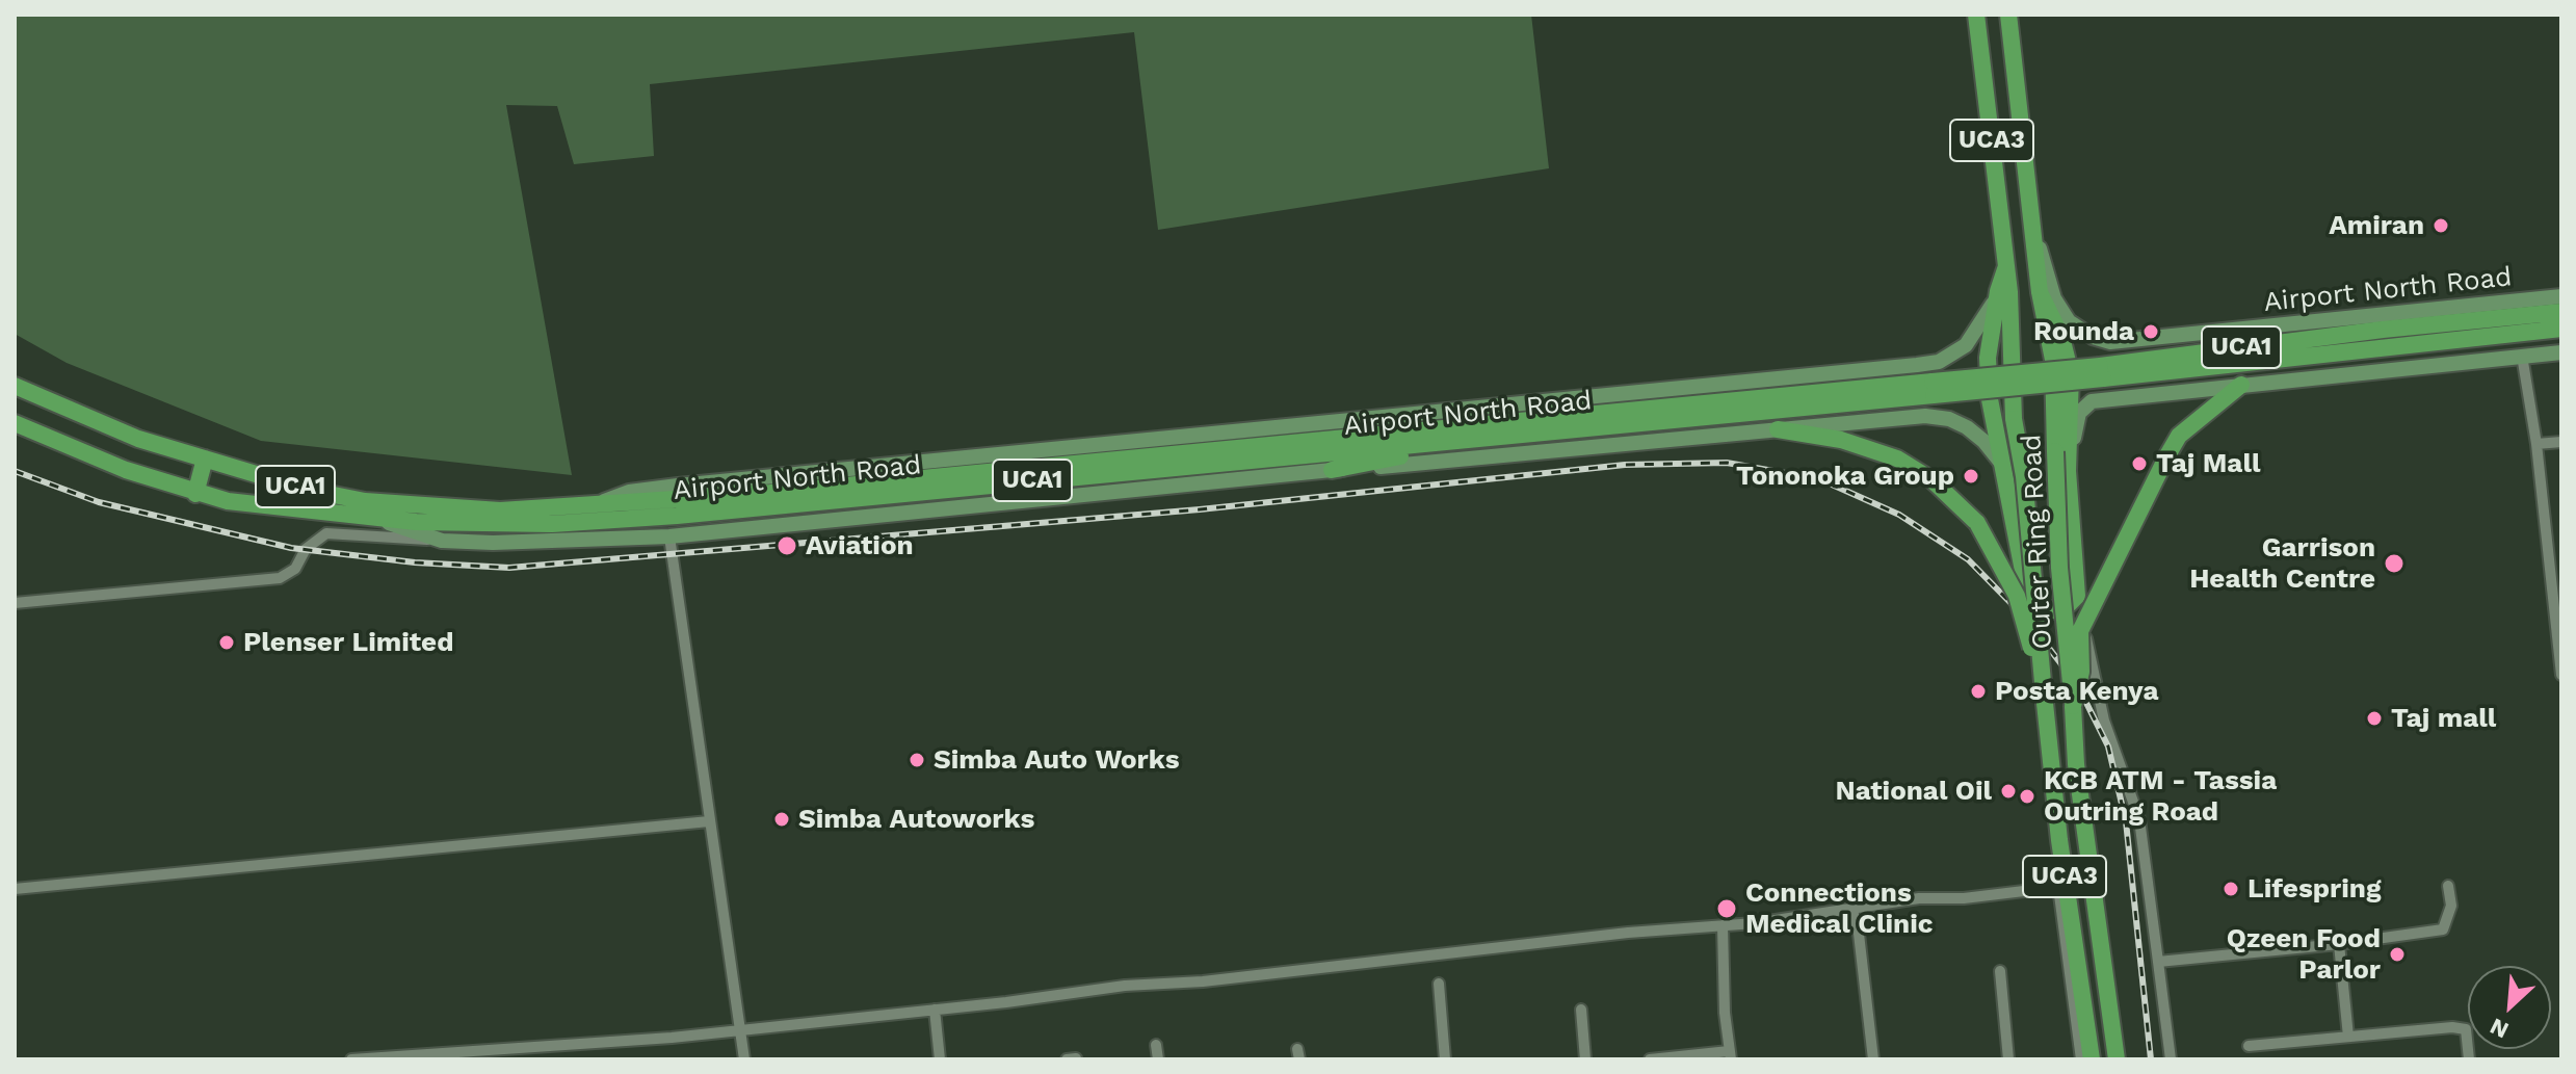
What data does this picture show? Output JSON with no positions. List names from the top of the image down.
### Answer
{
  "streets": {
    "main road": [
      "UCA3",
      "Airport North Road",
      "UCA1",
      "Outer Ring Road"
    ]
  },
  "crossings": [
    ["UCA3", "Airport North Road"],
    ["UCA3", "Outer Ring Road"]
  ],
  "places": [
    "Amiran",
    "Rounda",
    "Taj Mall",
    "Tononoka Group",
    "Aviation",
    "Garrison Health Centre",
    "Plenser Limited",
    "Posta Kenya",
    "Taj mall",
    "Simba Auto Works",
    "National Oil",
    "KCB ATM - Tassia Outring Road",
    "Simba Autoworks",
    "Lifespring",
    "Connections Medical Clinic",
    "Qzeen Food Parlor"
  ],
  "north": "bottom left"
}
